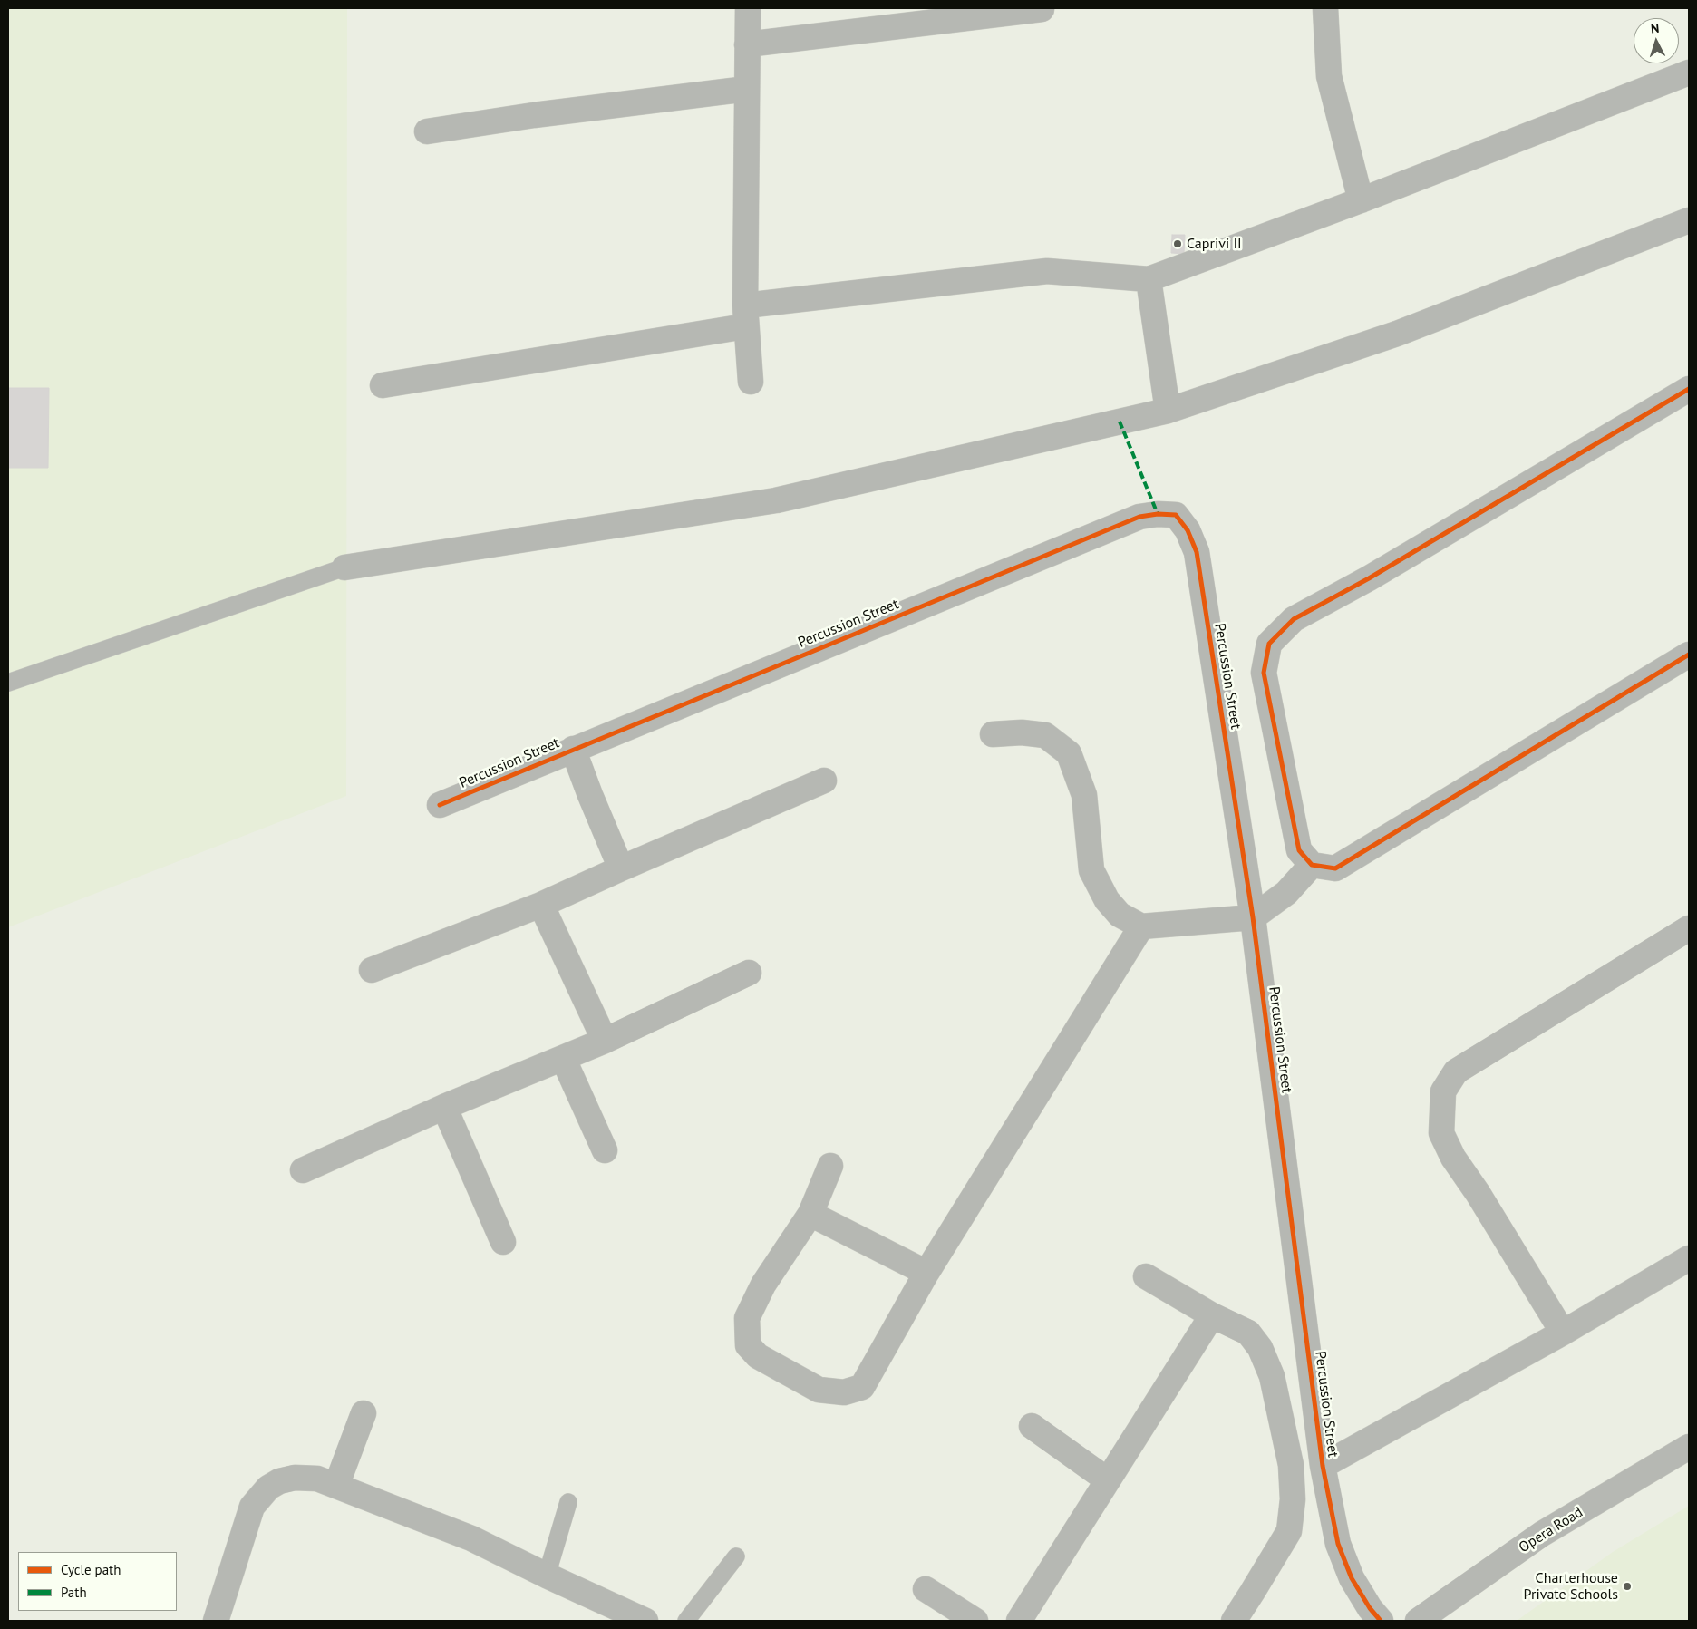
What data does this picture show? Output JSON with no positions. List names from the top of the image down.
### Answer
{
  "streets": {
    "street": ["Percussion Street", "Opera Road"]
  },
  "places": ["Caprivi II", "Charterhouse Private Schools"],
  "legend": ["Cycle path", "Path"],
  "north": "top"
}
